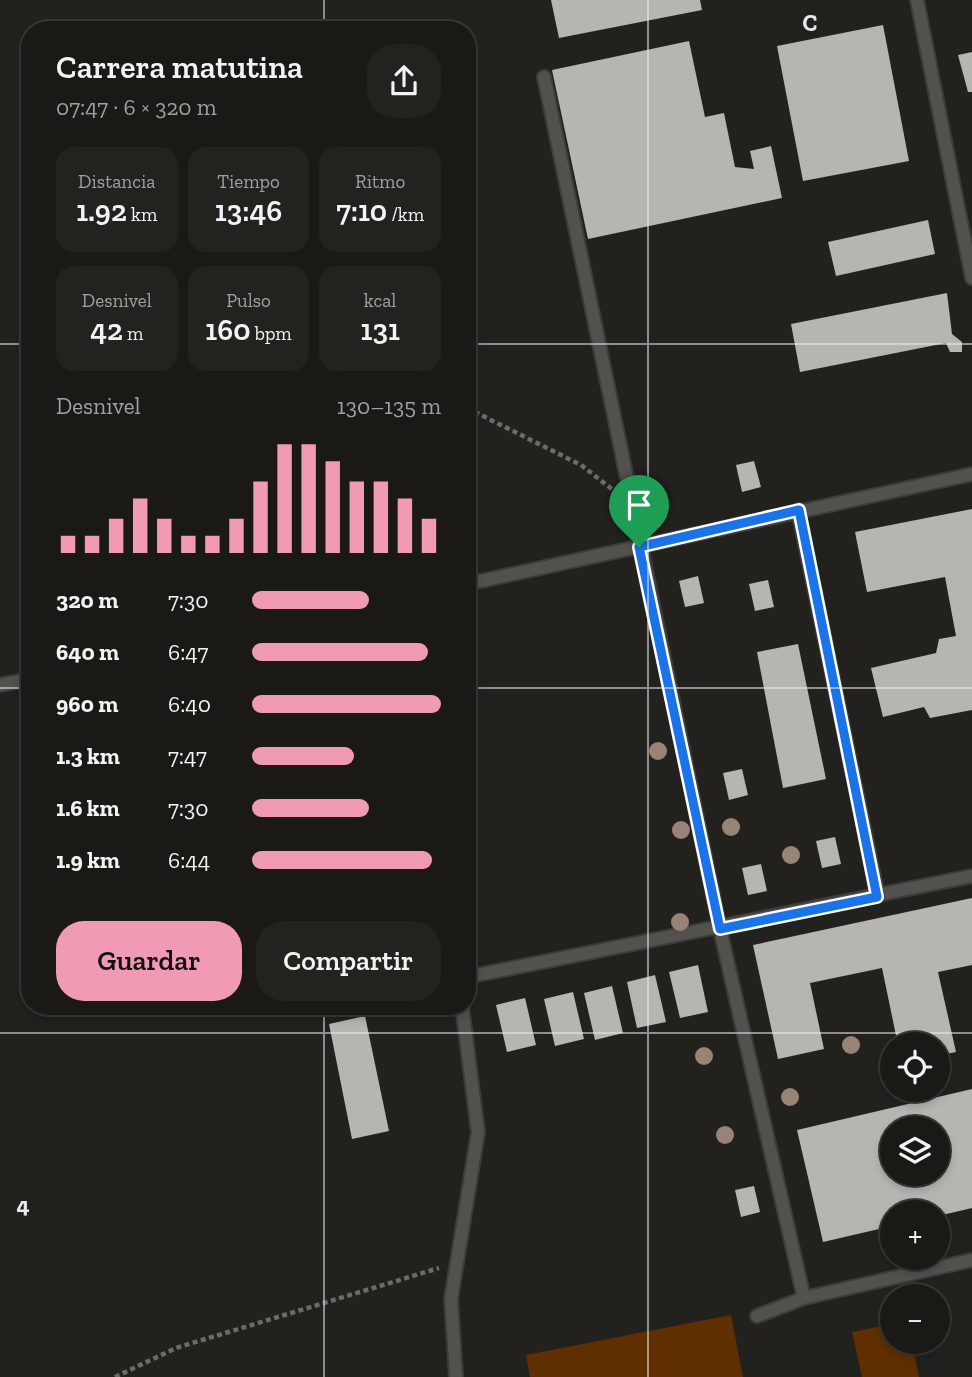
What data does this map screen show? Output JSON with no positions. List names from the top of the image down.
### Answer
{
  "page": {
    "heading": ["Carrera matutina", "07:47 · 6 × 320 m"],
    "stats": [
      ["Distancia", "1.92 km"],
      ["Tiempo", "13:46"],
      ["Ritmo", "7:10 /km"],
      ["Desnivel", "42 m"],
      ["Pulso", "160 bpm"],
      ["kcal", "131"]
    ],
    "chart": ["Desnivel", "130–135 m"],
    "list": [
      {
        "name": "320 m",
        "note": "7:30"
      },
      {
        "name": "640 m",
        "note": "6:47"
      },
      {
        "name": "960 m",
        "note": "6:40"
      },
      {
        "name": "1.3 km",
        "note": "7:47"
      },
      {
        "name": "1.6 km",
        "note": "7:30"
      },
      {
        "name": "1.9 km",
        "note": "6:44"
      }
    ],
    "buttons": ["Guardar", "Compartir"],
    "map_buttons": ["+", "−"]
  },
  "grid": {
    "columns": ["C"],
    "rows": ["4"]
  }
}
